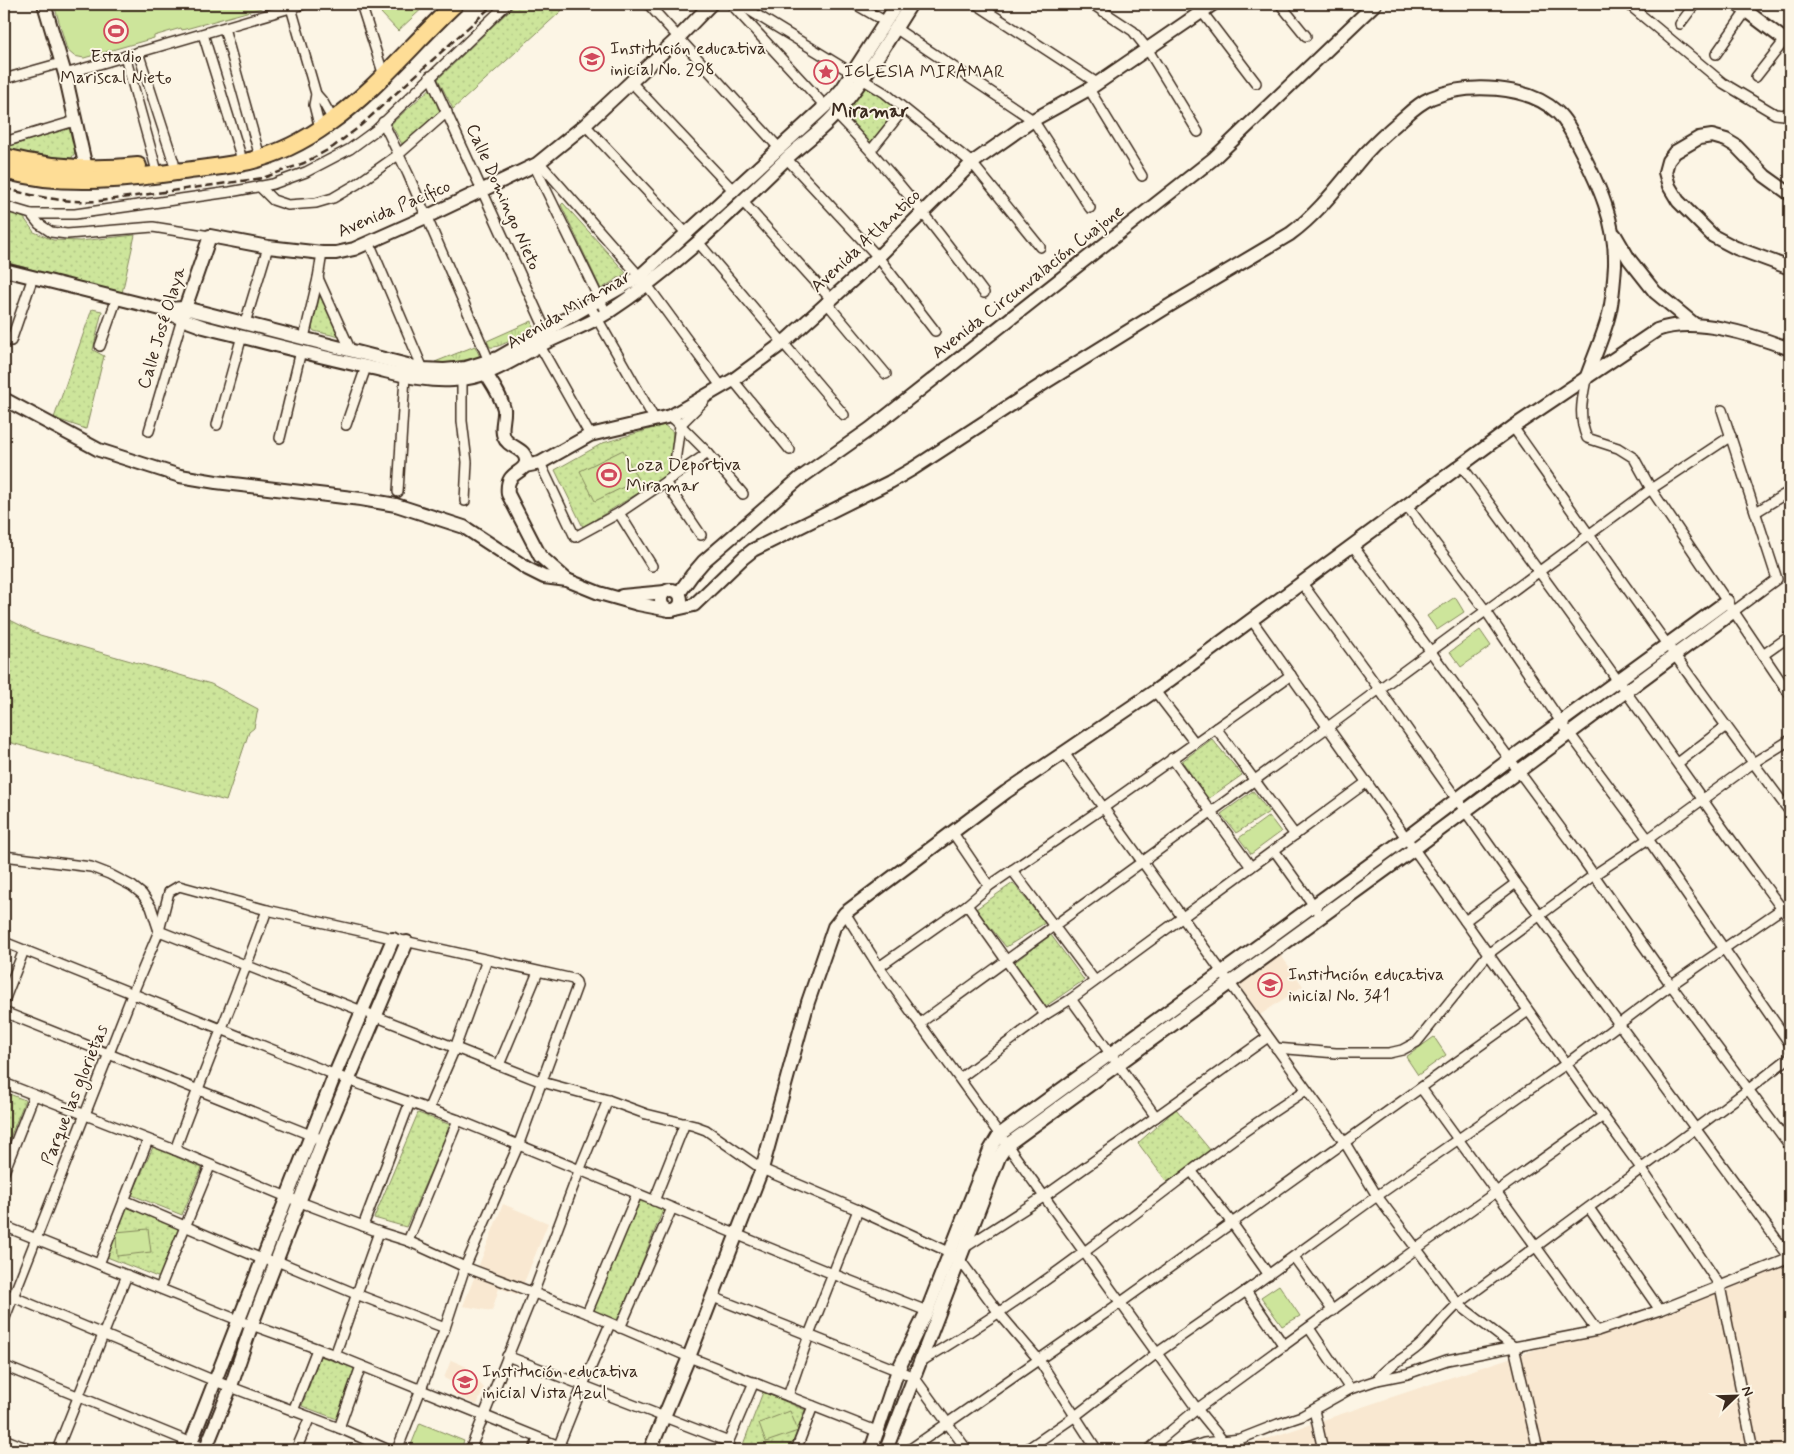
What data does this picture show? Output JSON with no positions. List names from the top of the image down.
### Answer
{
  "streets": {
    "main road": [
      "Avenida Pacifico",
      "Avenida Atlantico",
      "Avenida Circunvalación Cuajone",
      "Avenida Miramar",
      "Calle José Olaya"
    ],
    "street": ["Calle Domingo Nieto", "Parque las glorietas"]
  },
  "crossings": [
    ["Calle Domingo Nieto", "Avenida Pacifico"],
    ["Calle Domingo Nieto", "Avenida Miramar"],
    ["Avenida Pacifico", "Calle José Olaya"],
    ["Avenida Miramar", "Calle José Olaya"]
  ],
  "districts": ["Miramar"],
  "places": {
    "sports": ["Estadio Mariscal Nieto", "Loza Deportiva Miramar"],
    "school or university": ["Institución educativa inicial No. 298", "Institución educativa inicial No. 341", "Institución educativa inicial Vista Azul"],
    "place": ["IGLESIA MIRAMAR"]
  },
  "north": "top right"
}
